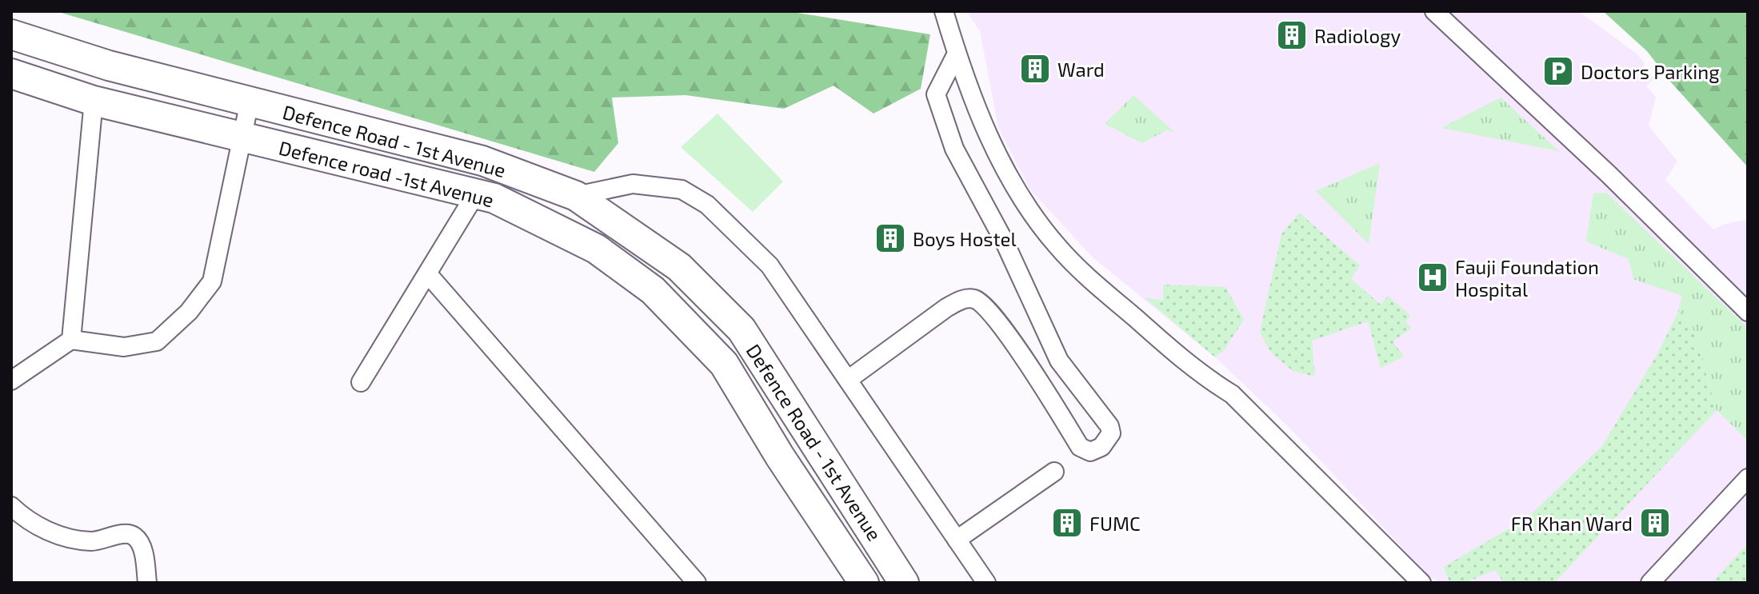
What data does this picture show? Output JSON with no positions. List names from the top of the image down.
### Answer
{
  "streets": {
    "main road": ["Defence Road - 1st Avenue", "Defence road -1st Avenue"]
  },
  "places": {
    "building": [
      "Radiology",
      "Ward",
      "Boys Hostel",
      "FUMC",
      "FR Khan Ward"
    ],
    "parking": ["Doctors Parking"],
    "hospital": ["Fauji Foundation Hospital"]
  }
}
